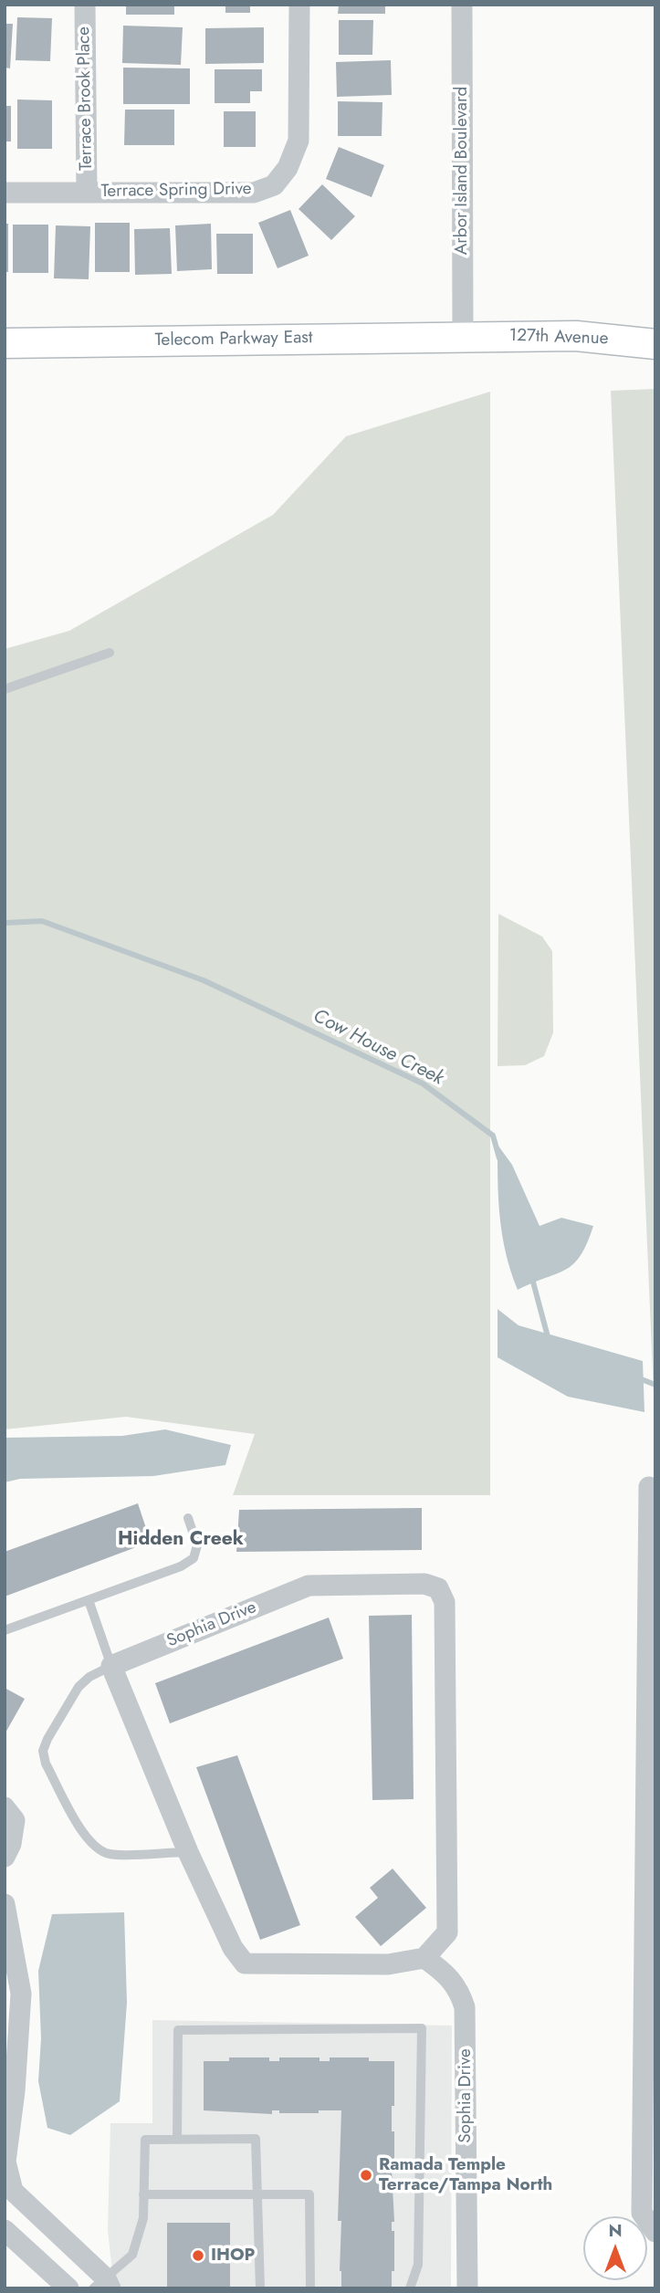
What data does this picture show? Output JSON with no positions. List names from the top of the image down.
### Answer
{
  "streets": {
    "street": [
      "Terrace Brook Place",
      "Arbor Island Boulevard",
      "Terrace Spring Drive",
      "127th Avenue",
      "Telecom Parkway East",
      "Sophia Drive"
    ]
  },
  "crossings": [
    ["Terrace Brook Place", "Terrace Spring Drive"],
    ["Arbor Island Boulevard", "127th Avenue"],
    ["Arbor Island Boulevard", "Telecom Parkway East"],
    ["127th Avenue", "Telecom Parkway East"]
  ],
  "districts": ["Hidden Creek"],
  "water": ["Cow House Creek"],
  "places": ["Ramada Temple Terrace/Tampa North", "IHOP"],
  "north": "top"
}
